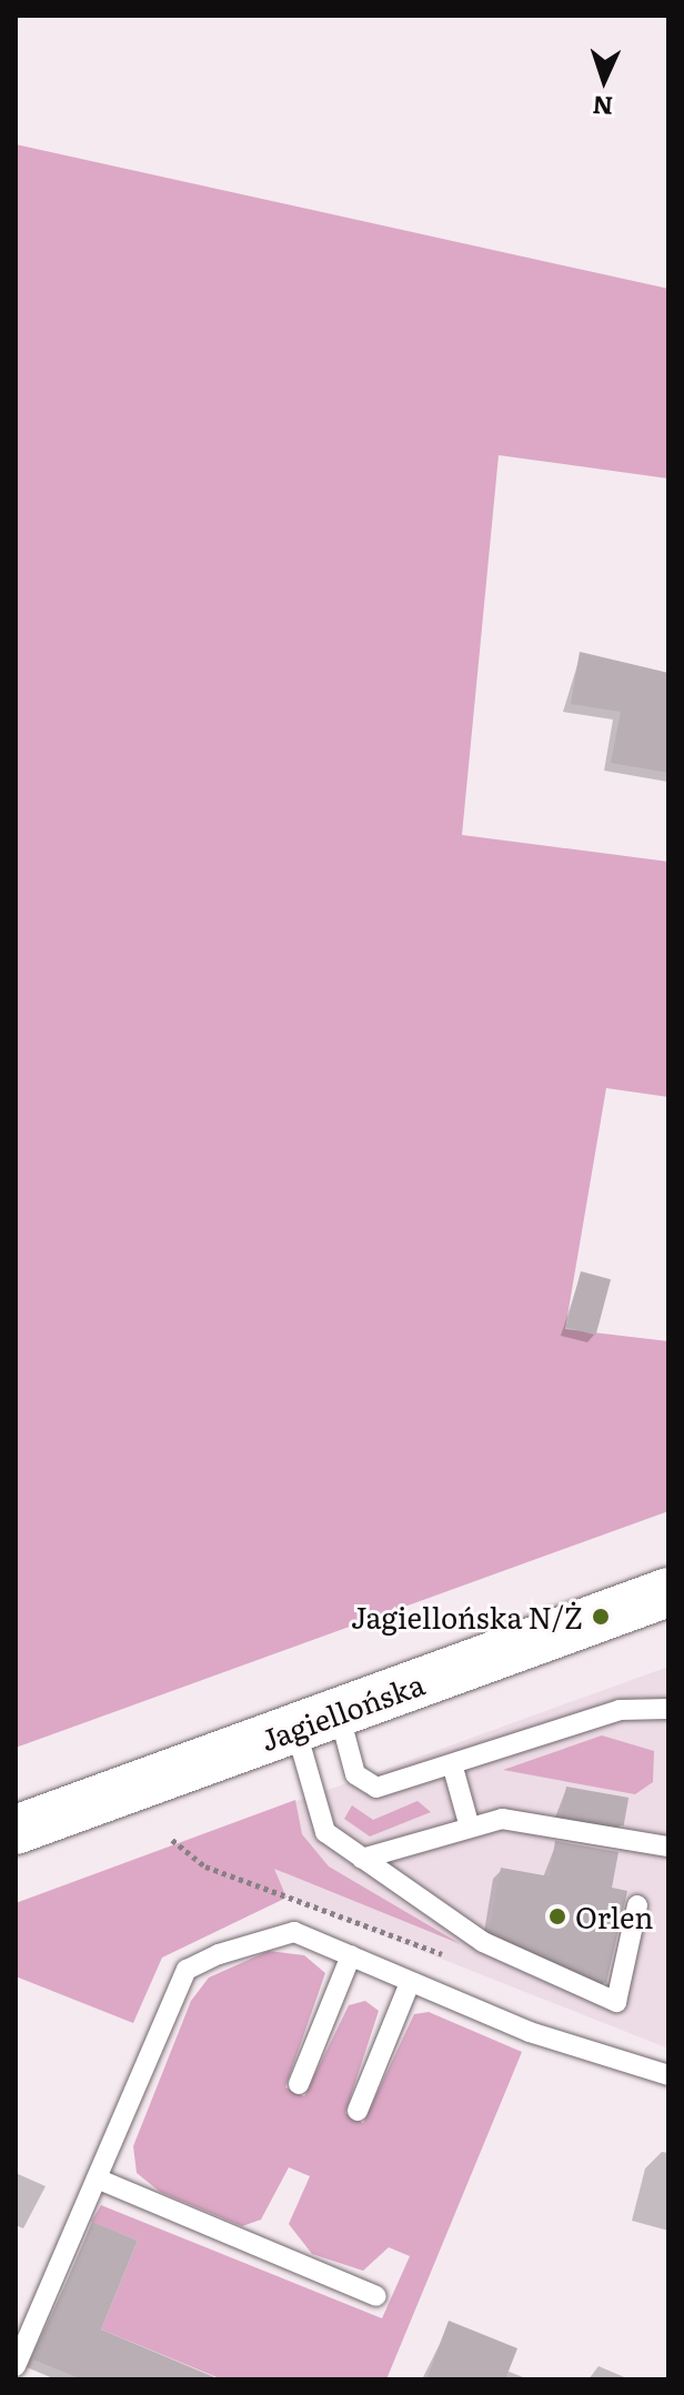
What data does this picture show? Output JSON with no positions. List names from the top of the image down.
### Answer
{
  "streets": {
    "street": ["Jagiellońska"]
  },
  "places": ["Jagiellońska N/Ż", "Orlen"],
  "north": "bottom"
}
